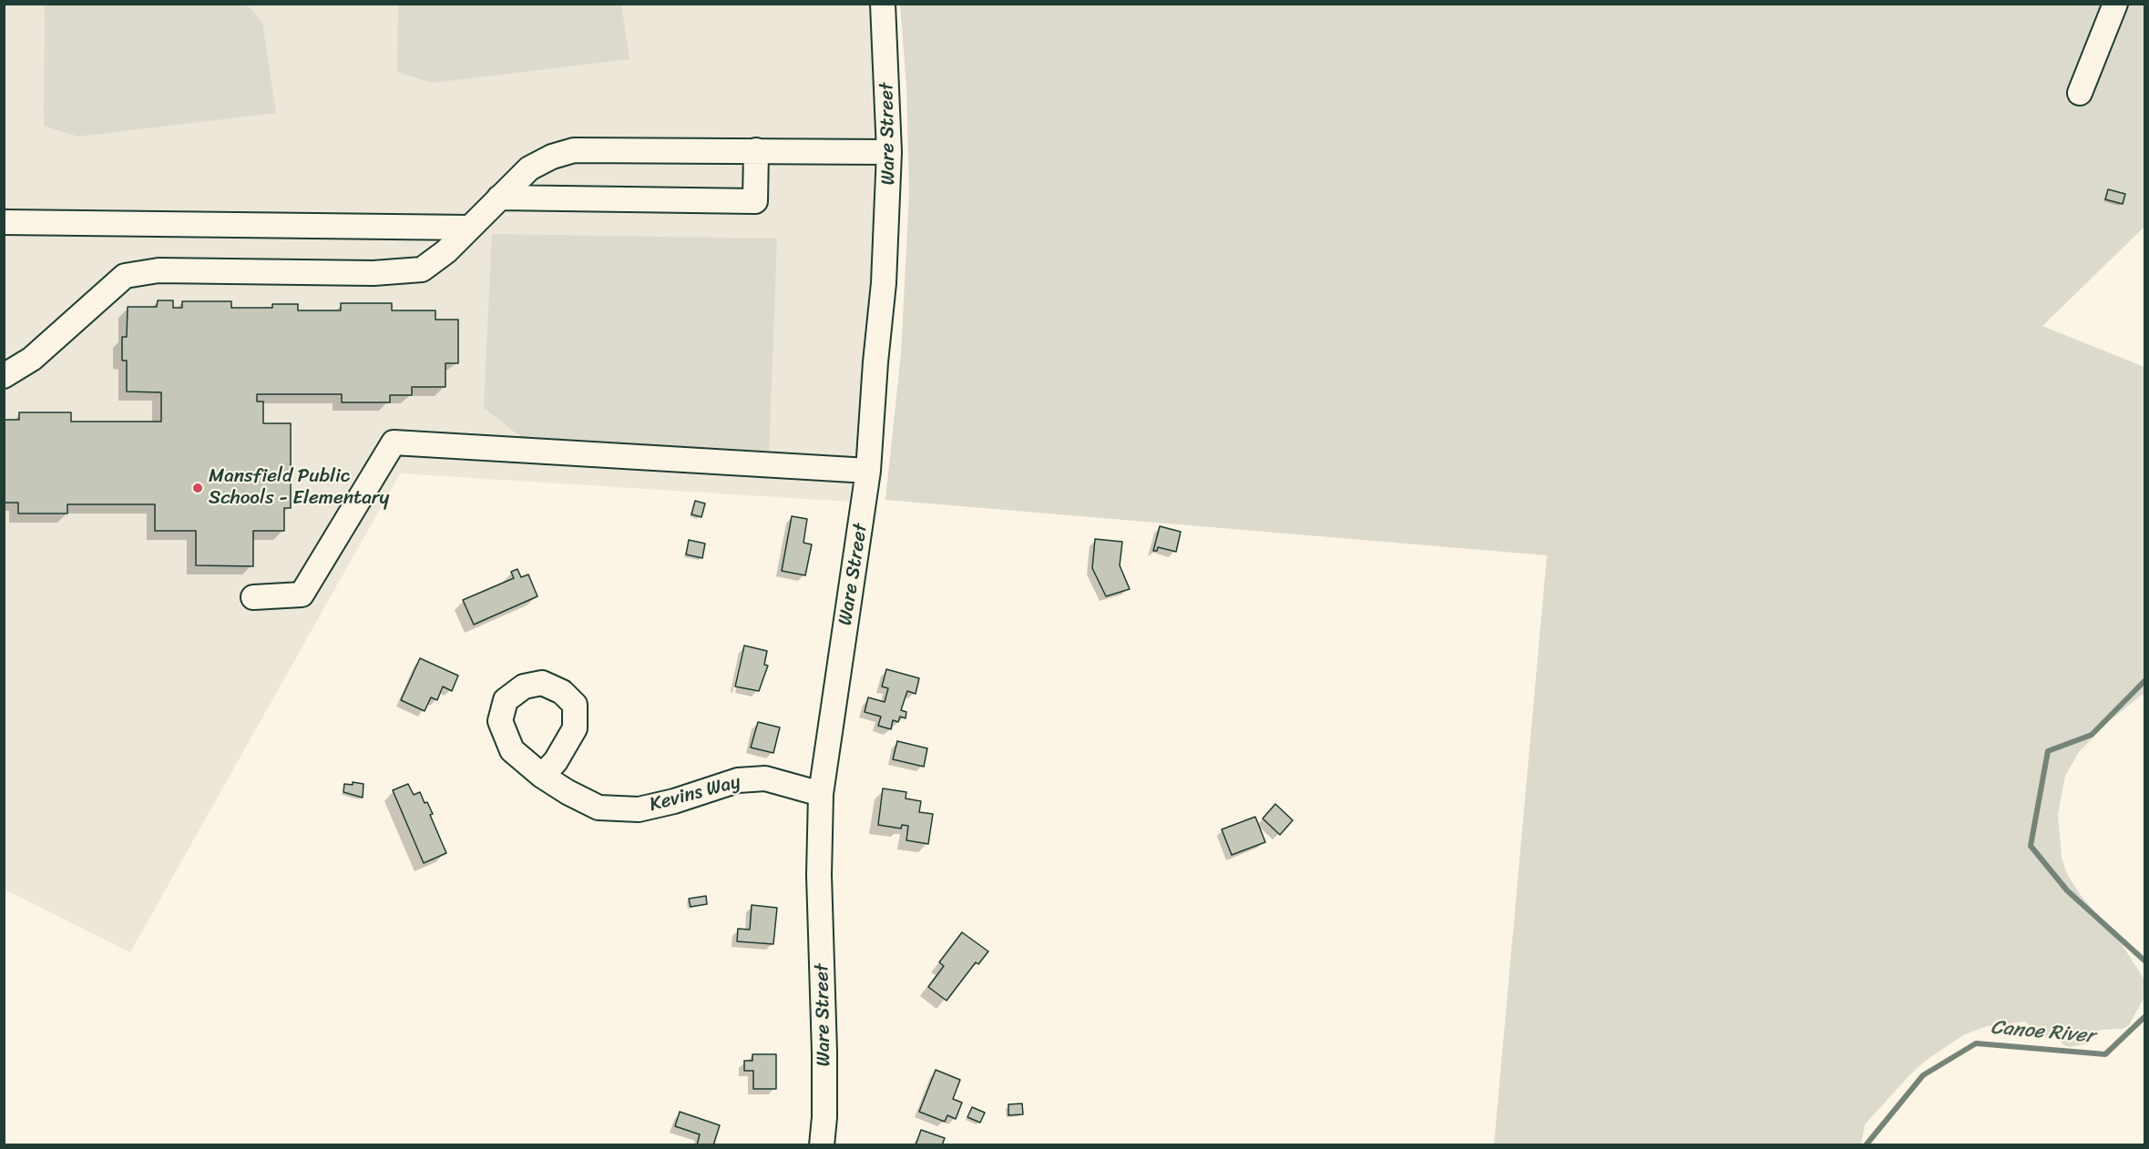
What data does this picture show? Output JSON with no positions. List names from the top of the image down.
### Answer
{
  "streets": {
    "street": ["Ware Street", "Kevins Way"]
  },
  "crossings": [
    ["Ware Street", "Kevins Way"]
  ],
  "water": ["Canoe River"],
  "places": ["Mansfield Public Schools - Elementary"]
}
